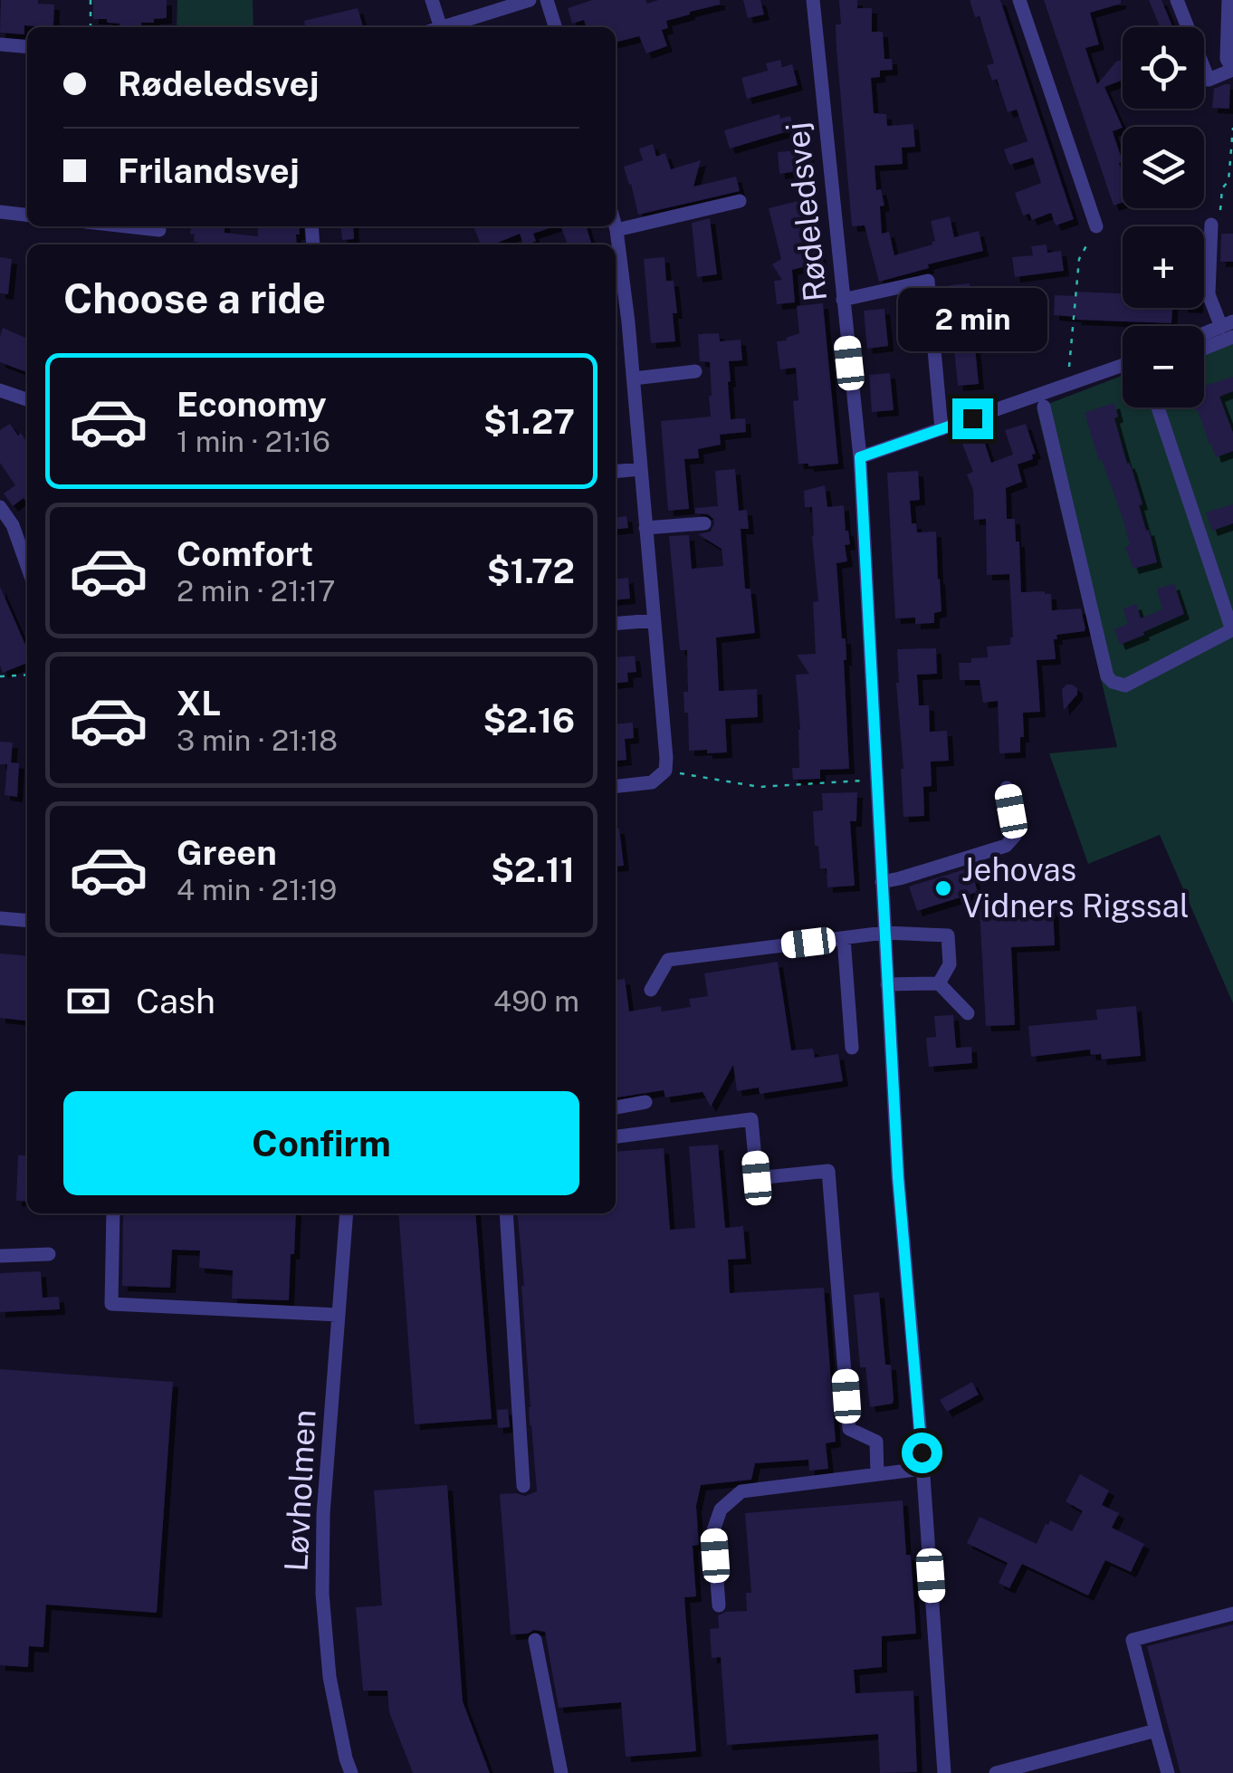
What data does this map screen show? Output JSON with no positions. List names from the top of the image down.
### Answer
{
  "streets": {
    "street": ["Rødeledsvej", "Løvholmen"]
  },
  "places": ["Jehovas Vidners Rigssal"],
  "page": {
    "map_buttons": ["+", "−"],
    "banner": ["Rødeledsvej", "Frilandsvej"],
    "heading": "Choose a ride",
    "bubble": "2 min",
    "list": [
      {
        "name": "Economy",
        "note": "1 min · 21:16",
        "value": "$1.27"
      },
      {
        "name": "Comfort",
        "note": "2 min · 21:17",
        "value": "$1.72"
      },
      {
        "name": "XL",
        "note": "3 min · 21:18",
        "value": "$2.16"
      },
      {
        "name": "Green",
        "note": "4 min · 21:19",
        "value": "$2.11"
      }
    ],
    "pay": ["Cash", "490 m"],
    "buttons": "Confirm"
  }
}
